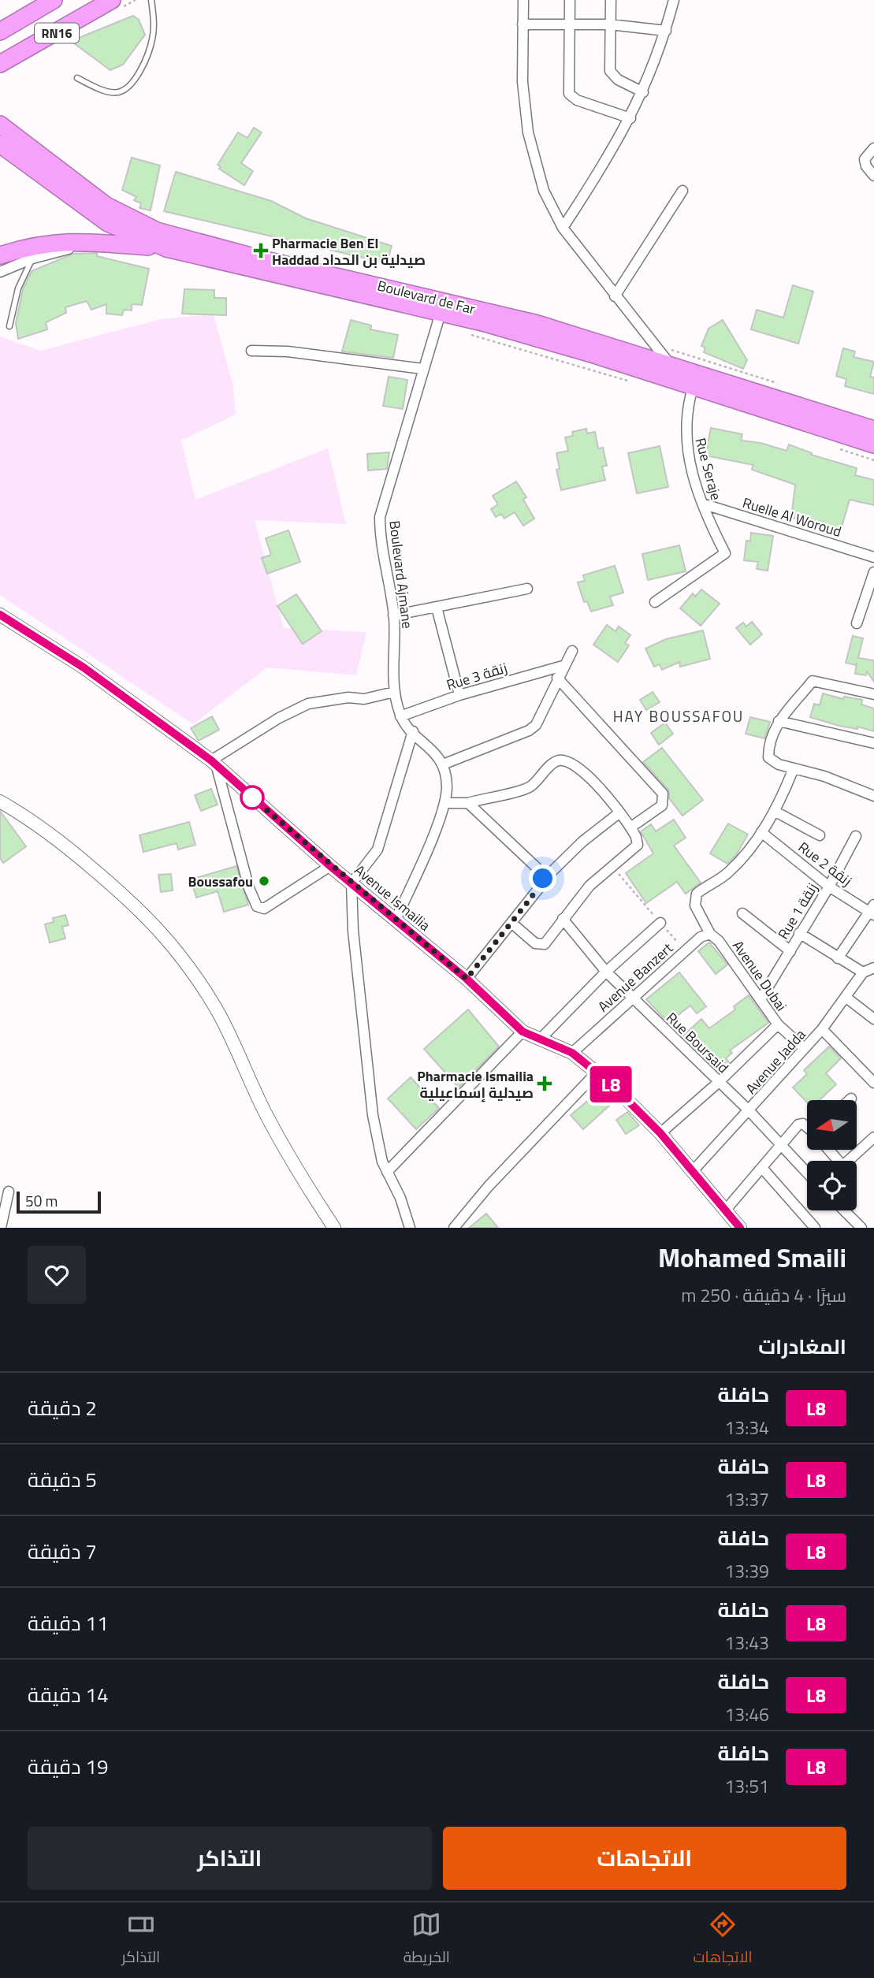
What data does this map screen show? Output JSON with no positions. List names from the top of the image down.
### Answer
{
  "streets": {
    "highway": ["RN16", "Boulevard de Far"],
    "street": [
      "Rue Seraje",
      "Ruelle Al Woroud",
      "Boulevard Ajmane",
      "Rue 3 زنقة",
      "Rue 2 زنقة",
      "Avenue Ismailia",
      "Rue 1 زنقة",
      "Avenue Dubai",
      "Avenue Banzert",
      "Rue Boursaid",
      "Avenue Jadda"
    ]
  },
  "crossings": [
    ["Boulevard de Far", "Rue Seraje"],
    ["Boulevard de Far", "Boulevard Ajmane"],
    ["Rue Seraje", "Ruelle Al Woroud"],
    ["Boulevard Ajmane", "Rue 3 زنقة"],
    ["Rue 2 زنقة", "Rue 1 زنقة"],
    ["Avenue Ismailia", "Avenue Banzert"],
    ["Avenue Ismailia", "Avenue Jadda"],
    ["Rue 1 زنقة", "Avenue Dubai"],
    ["Avenue Dubai", "Avenue Banzert"],
    ["Avenue Dubai", "Avenue Jadda"],
    ["Avenue Banzert", "Rue Boursaid"],
    ["Rue Boursaid", "Avenue Jadda"]
  ],
  "districts": ["HAY BOUSSAFOU"],
  "places": {
    "health": ["Pharmacie Ben El Haddad صيدلية بن الحداد", "Pharmacie Ismailia صيدلية إسماعيلية"],
    "other": ["Boussafou"]
  },
  "lines": ["bus line L8"],
  "scale_bar": "50 m",
  "north": "left",
  "page": {
    "on_map": "L8",
    "scale": "50 m",
    "heading": [
      ["Mohamed Smaili", "سيرًا · 4 دقيقة · 250 m"],
      "المغادرات"
    ],
    "list": [
      {
        "mark": "L8",
        "name": "حافلة",
        "note": "13:34",
        "value": "2 دقيقة"
      },
      {
        "mark": "L8",
        "name": "حافلة",
        "note": "13:37",
        "value": "5 دقيقة"
      },
      {
        "mark": "L8",
        "name": "حافلة",
        "note": "13:39",
        "value": "7 دقيقة"
      },
      {
        "mark": "L8",
        "name": "حافلة",
        "note": "13:43",
        "value": "11 دقيقة"
      },
      {
        "mark": "L8",
        "name": "حافلة",
        "note": "13:46",
        "value": "14 دقيقة"
      },
      {
        "mark": "L8",
        "name": "حافلة",
        "note": "13:51",
        "value": "19 دقيقة"
      }
    ],
    "buttons": ["الاتجاهات", "التذاكر"],
    "tabs": ["الاتجاهات", "الخريطة", "التذاكر"]
  }
}
